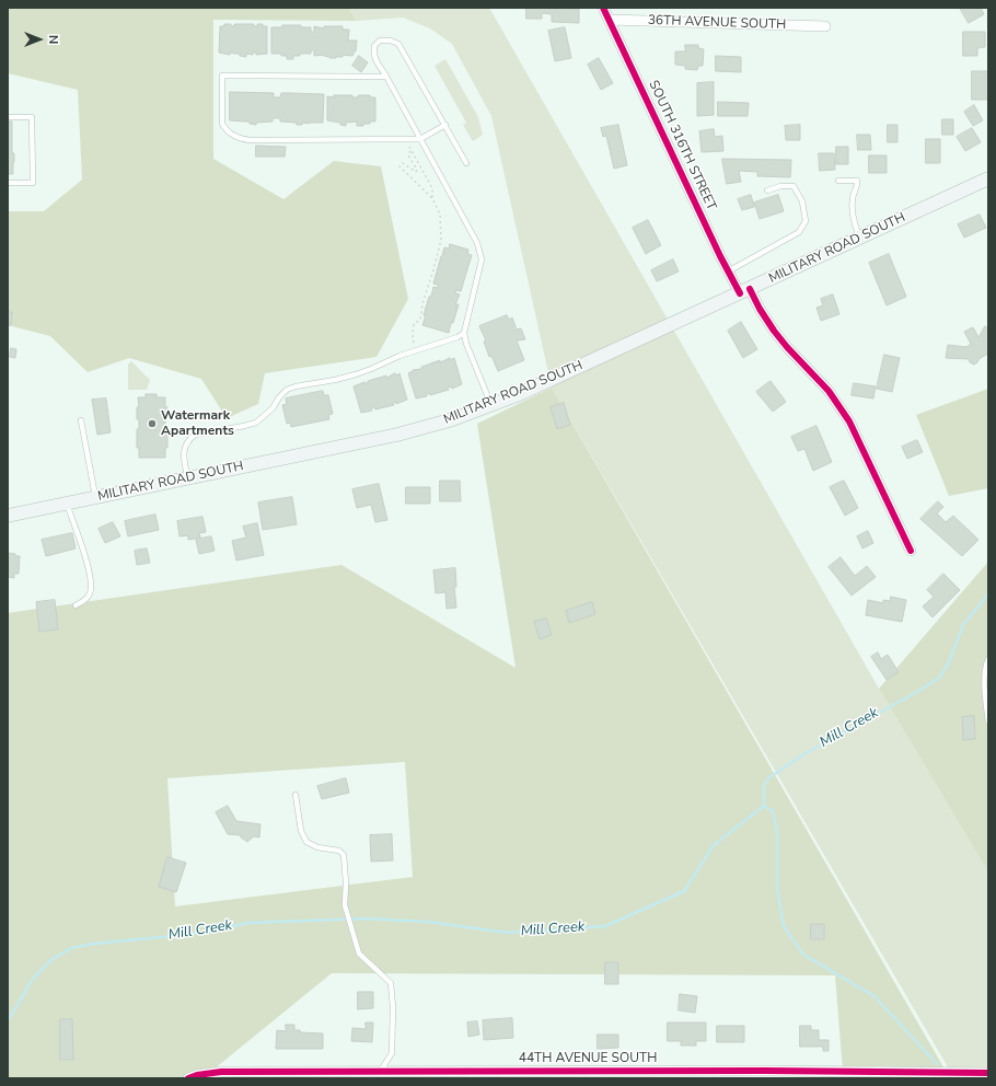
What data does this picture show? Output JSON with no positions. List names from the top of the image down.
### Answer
{
  "streets": {
    "main road": ["MILITARY ROAD SOUTH"],
    "street": ["36TH AVENUE SOUTH", "SOUTH 316TH STREET", "44TH AVENUE SOUTH"]
  },
  "crossings": [
    ["36TH AVENUE SOUTH", "SOUTH 316TH STREET"],
    ["SOUTH 316TH STREET", "MILITARY ROAD SOUTH"]
  ],
  "water": ["Mill Creek"],
  "places": ["Watermark Apartments"],
  "north": "right"
}
